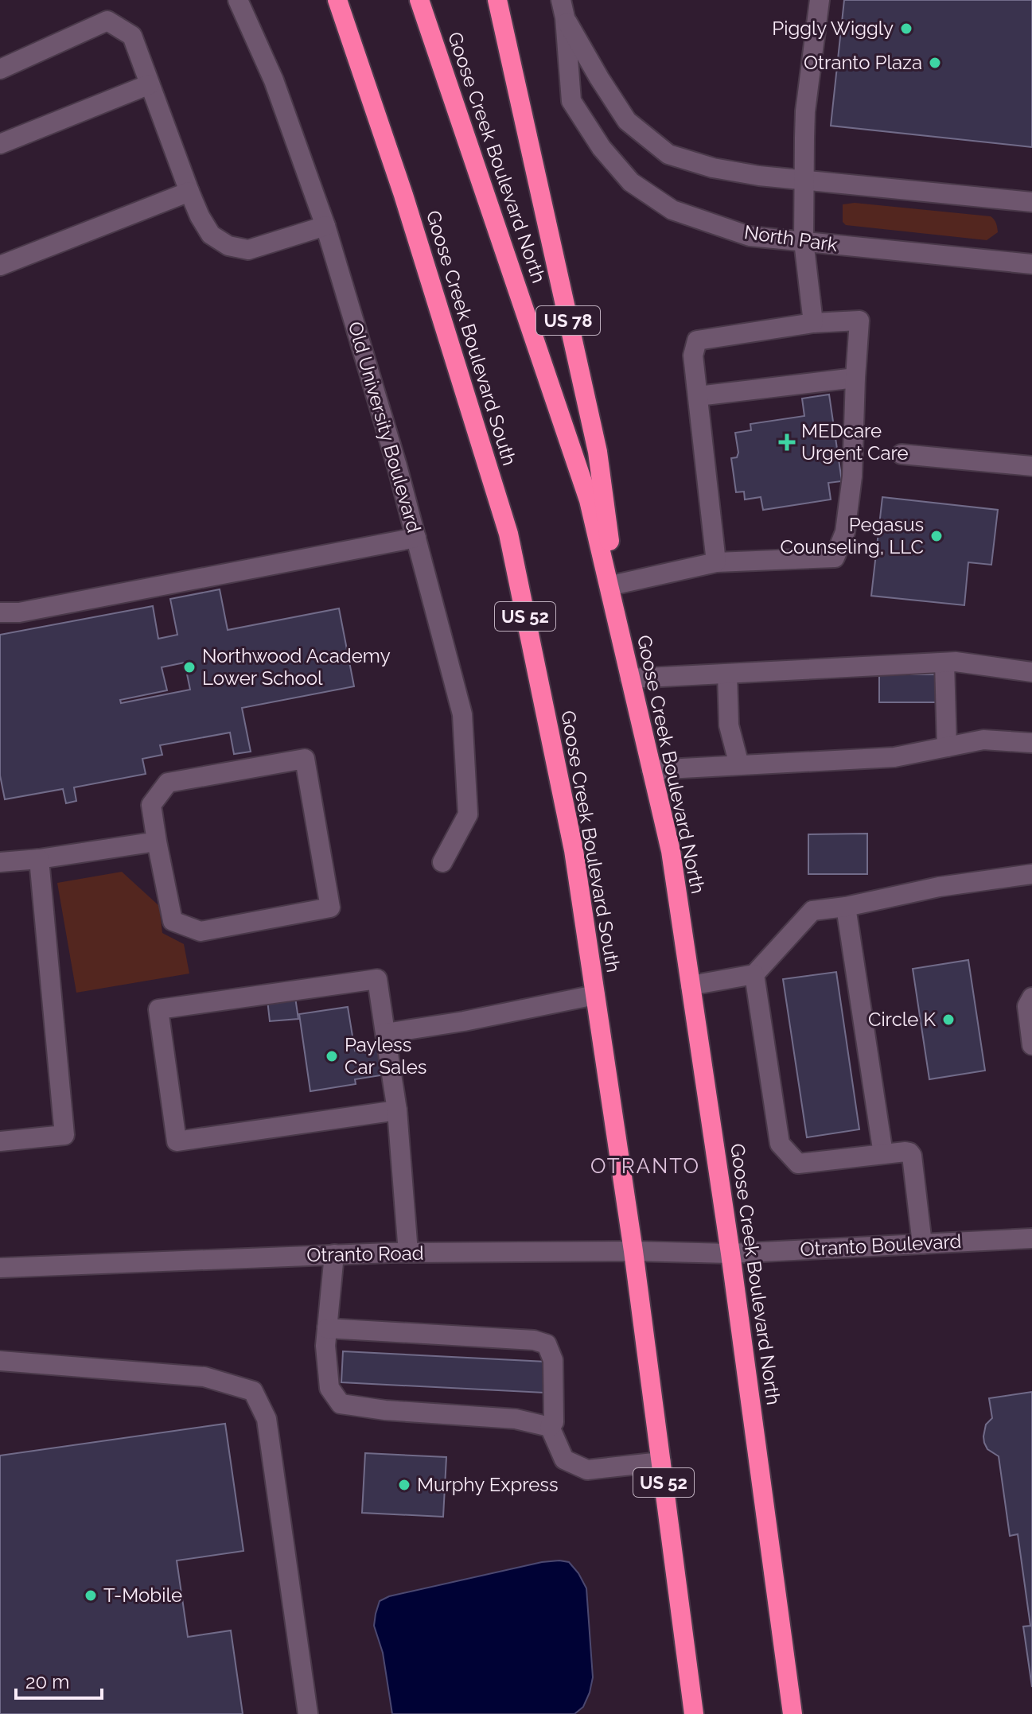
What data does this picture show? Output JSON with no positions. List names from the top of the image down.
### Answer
{
  "streets": {
    "highway": [
      "Goose Creek Boulevard North",
      "US 78",
      "Goose Creek Boulevard South",
      "US 52"
    ],
    "street": [
      "North Park",
      "Old University Boulevard",
      "Otranto Boulevard",
      "Otranto Road"
    ]
  },
  "crossings": [
    ["Goose Creek Boulevard North", "US 78"],
    ["Goose Creek Boulevard North", "Otranto Boulevard"],
    ["Goose Creek Boulevard North", "Otranto Road"],
    ["Goose Creek Boulevard South", "Otranto Road"],
    ["Otranto Boulevard", "Otranto Road"]
  ],
  "districts": ["OTRANTO"],
  "places": {
    "other": [
      "Piggly Wiggly",
      "Otranto Plaza",
      "Pegasus Counseling, LLC",
      "Northwood Academy Lower School",
      "Circle K",
      "Payless Car Sales",
      "Murphy Express",
      "T-Mobile"
    ],
    "health": ["MEDcare Urgent Care"]
  },
  "scale_bar": "20 m"
}
